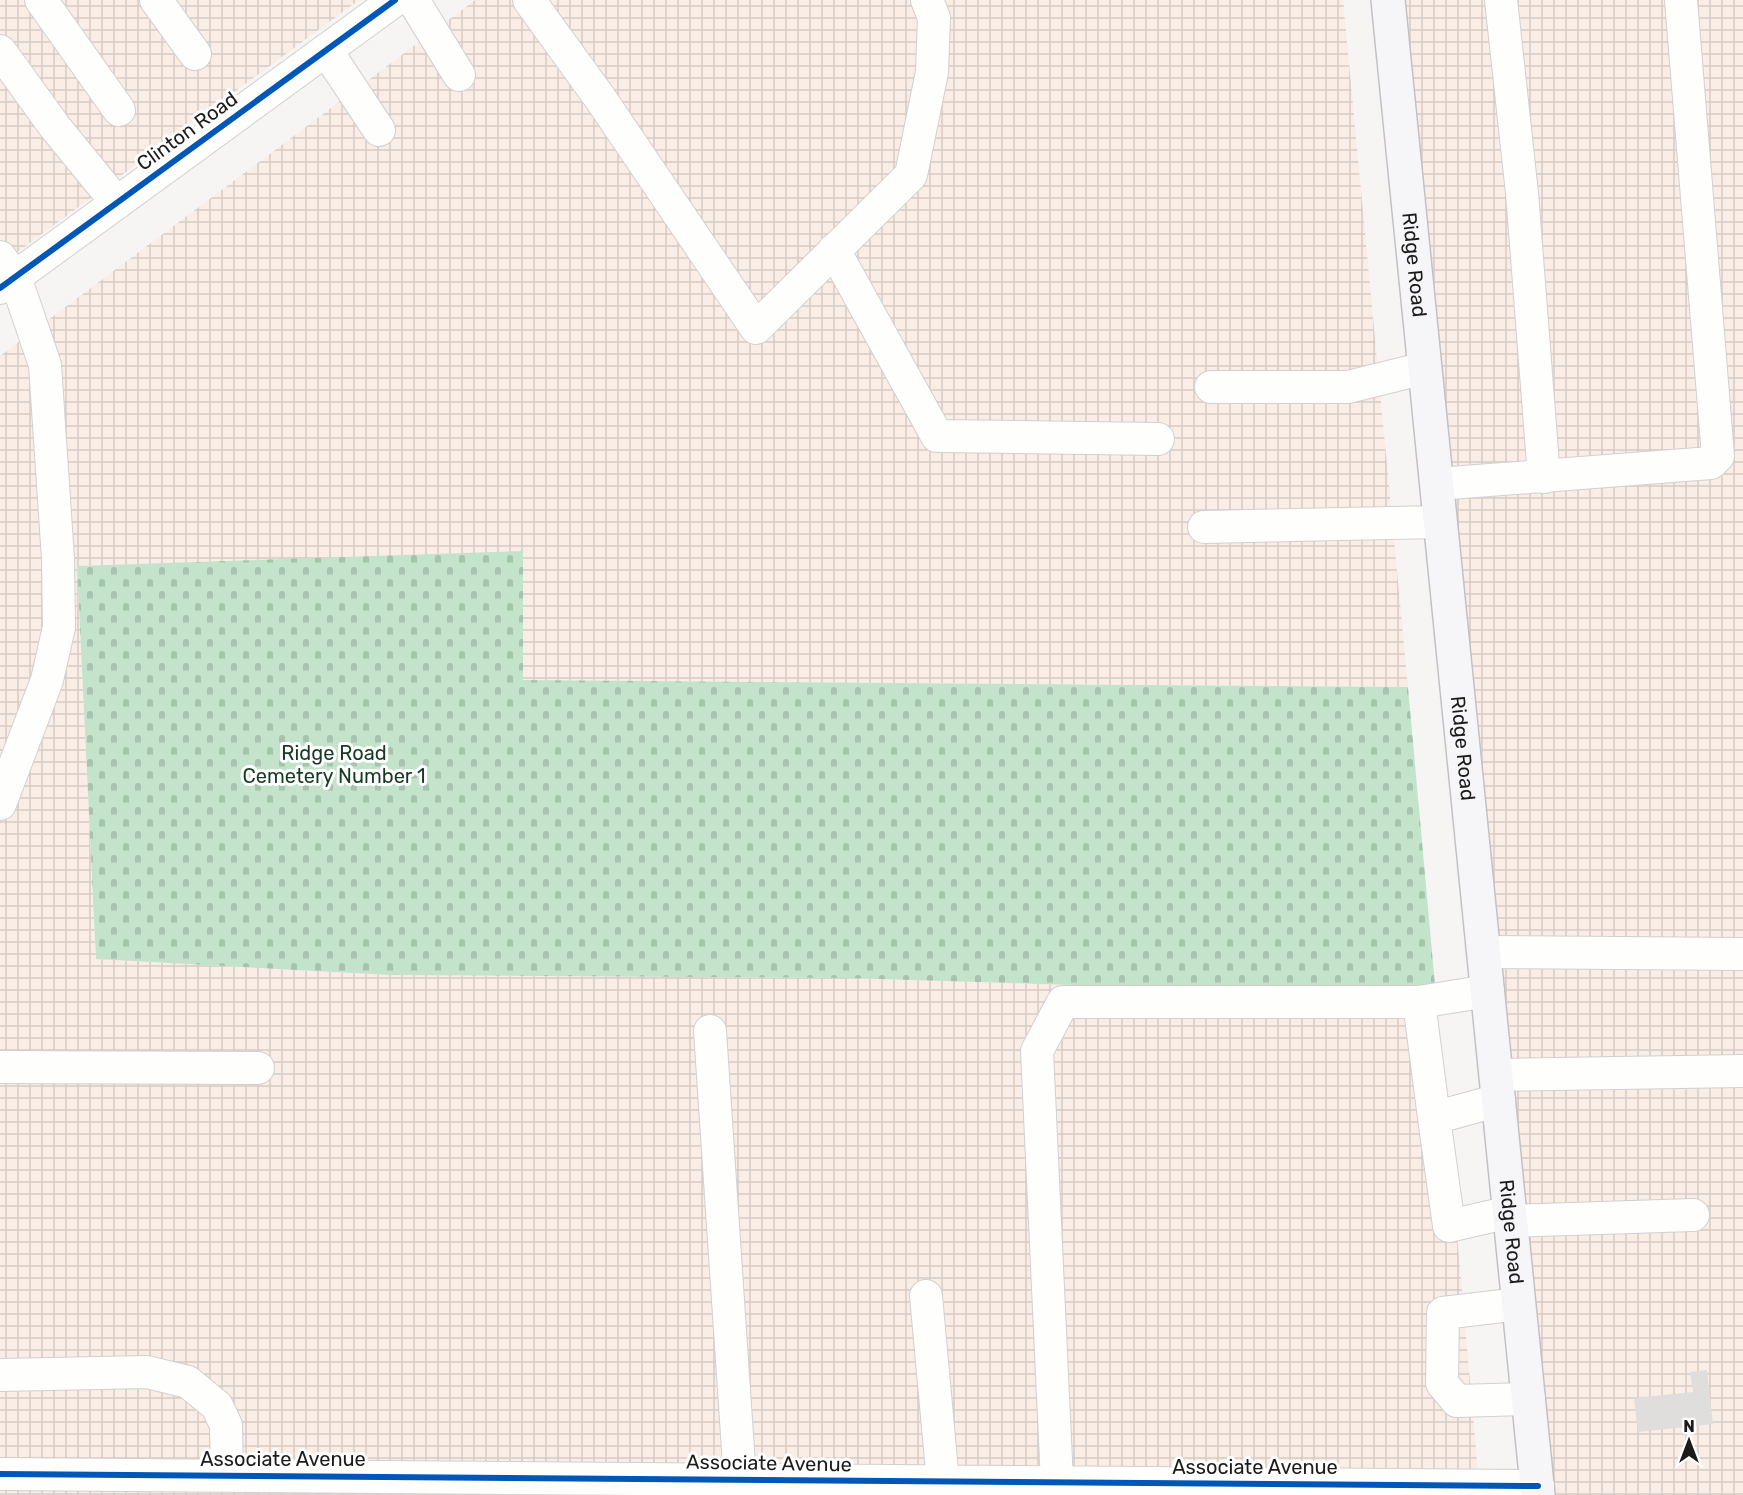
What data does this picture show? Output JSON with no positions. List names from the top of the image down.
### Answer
{
  "streets": {
    "main road": ["Ridge Road"],
    "street": ["Clinton Road", "Associate Avenue"]
  },
  "crossings": [
    ["Ridge Road", "Associate Avenue"]
  ],
  "parks": ["Ridge Road Cemetery Number 1"],
  "north": "top"
}
